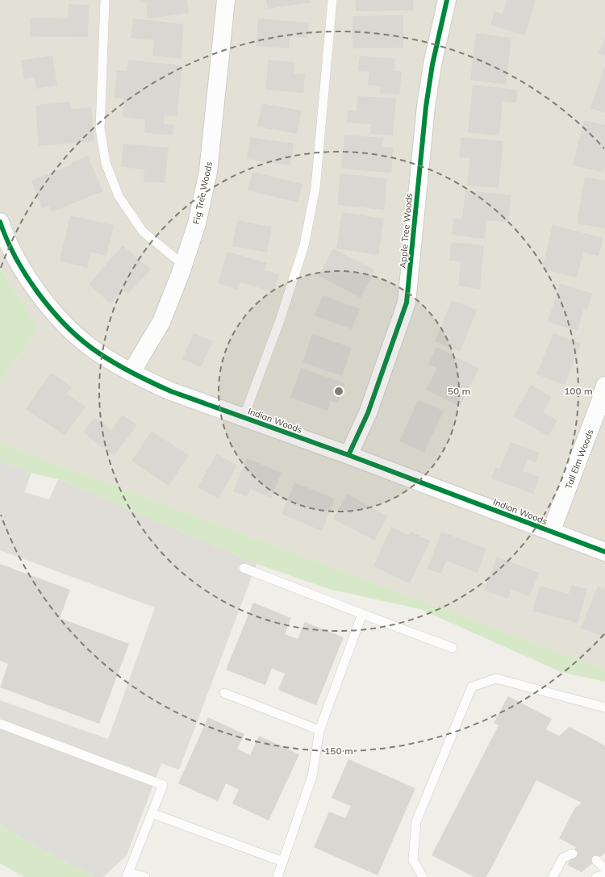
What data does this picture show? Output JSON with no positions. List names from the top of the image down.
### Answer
{
  "streets": {
    "street": [
      "Fig Tree Woods",
      "Apple Tree Woods",
      "Indian Woods",
      "Tall Elm Woods"
    ]
  },
  "crossings": [
    ["Fig Tree Woods", "Indian Woods"],
    ["Apple Tree Woods", "Indian Woods"],
    ["Indian Woods", "Tall Elm Woods"]
  ],
  "rings": ["50 m", "100 m", "150 m"]
}
